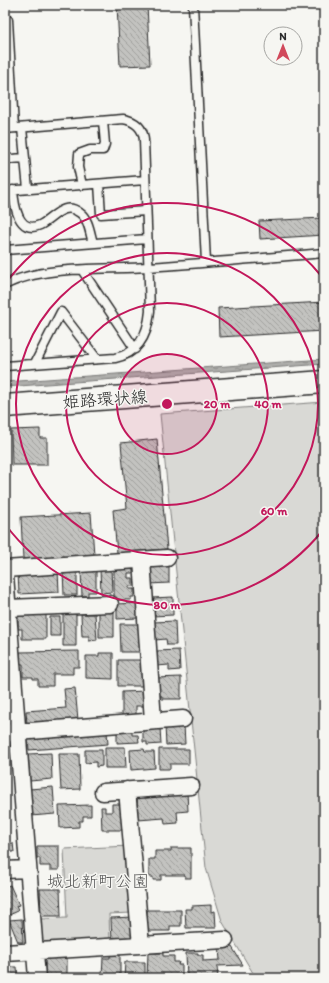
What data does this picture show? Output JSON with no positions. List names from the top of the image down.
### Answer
{
  "streets": {
    "main road": ["姫路環状線"]
  },
  "parks": ["城北新町公園"],
  "north": "top",
  "rings": [
    "20 m",
    "40 m",
    "60 m",
    "80 m"
  ]
}
